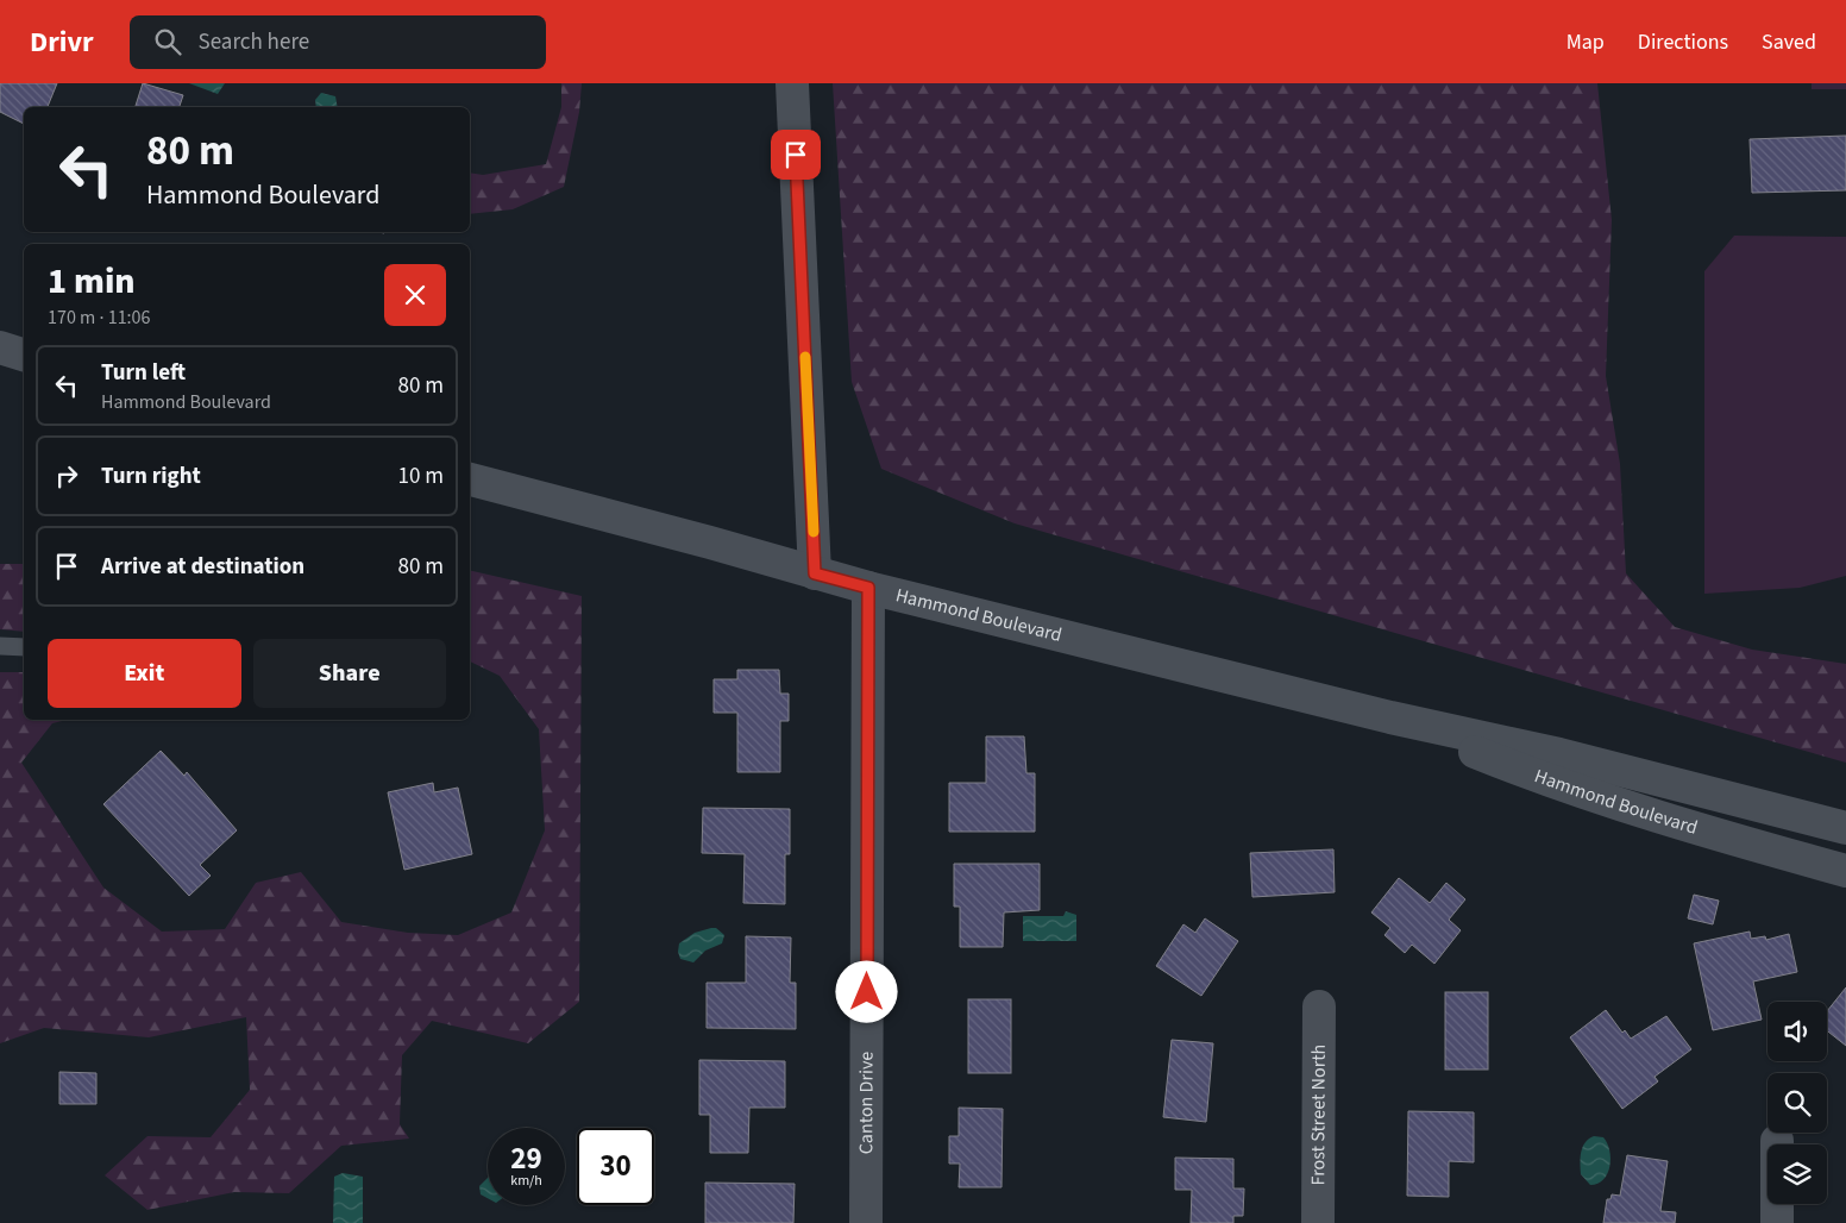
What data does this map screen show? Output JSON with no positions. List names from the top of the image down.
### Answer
{
  "streets": {
    "street": ["Hammond Boulevard", "Canton Drive", "Frost Street North"]
  },
  "crossings": [
    ["Hammond Boulevard", "Canton Drive"]
  ],
  "page": {
    "header": "Drivr",
    "search": "Search here",
    "nav": ["Map", "Directions", "Saved"],
    "turn": ["80 m", "Hammond Boulevard"],
    "heading": ["1 min", "170 m · 11:06"],
    "list": [
      {
        "name": "Turn left",
        "note": "Hammond Boulevard",
        "value": "80 m"
      },
      {
        "name": "Turn right",
        "value": "10 m"
      },
      {
        "name": "Arrive at destination",
        "value": "80 m"
      }
    ],
    "buttons": ["Exit", "Share"],
    "speed": "29 km/h",
    "limit": "30"
  }
}
